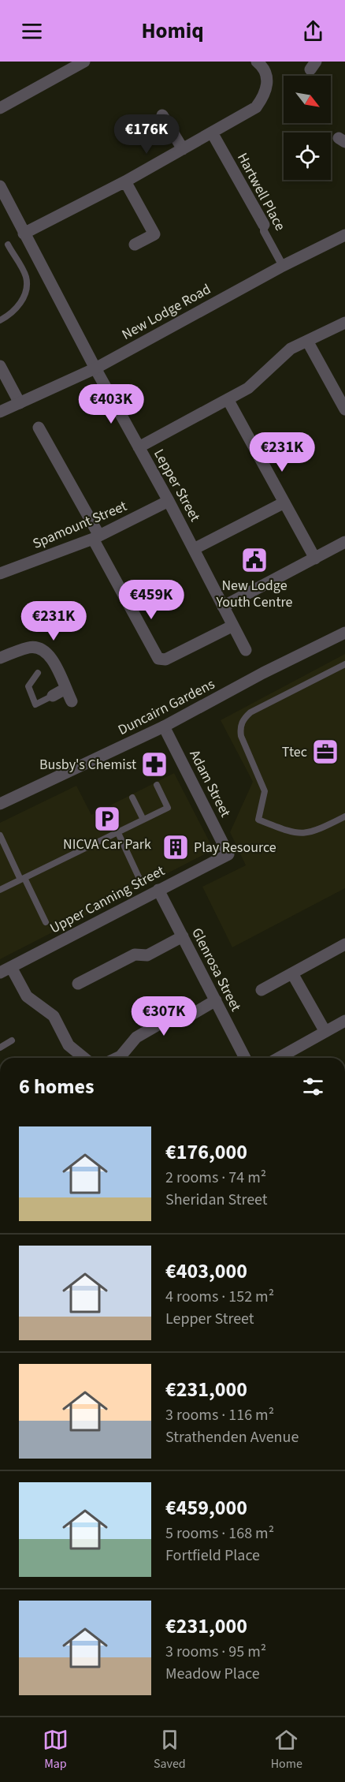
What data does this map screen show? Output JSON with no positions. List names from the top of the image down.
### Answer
{
  "streets": {
    "street": [
      "Hartwell Place",
      "New Lodge Road",
      "Lepper Street",
      "Spamount Street",
      "Duncairn Gardens",
      "Adam Street",
      "Upper Canning Street",
      "Glenrosa Street"
    ]
  },
  "crossings": [
    ["Hartwell Place", "New Lodge Road"],
    ["New Lodge Road", "Lepper Street"],
    ["Lepper Street", "Spamount Street"],
    ["Duncairn Gardens", "Adam Street"],
    ["Adam Street", "Upper Canning Street"],
    ["Upper Canning Street", "Glenrosa Street"]
  ],
  "places": {
    "public building": ["New Lodge Youth Centre"],
    "office": ["Ttec"],
    "pharmacy": ["Busby's Chemist"],
    "parking": ["NICVA Car Park"],
    "building": ["Play Resource"]
  },
  "north": "bottom right",
  "page": {
    "header": "Homiq",
    "price": [
      "€176K",
      "€403K",
      "€231K",
      "€459K",
      "€231K",
      "€307K"
    ],
    "heading": "6 homes",
    "list": [
      {
        "name": "€176,000",
        "note": "2 rooms · 74 m² · Sheridan Street"
      },
      {
        "name": "€403,000",
        "note": "4 rooms · 152 m² · Lepper Street"
      },
      {
        "name": "€231,000",
        "note": "3 rooms · 116 m² · Strathenden Avenue"
      },
      {
        "name": "€459,000",
        "note": "5 rooms · 168 m² · Fortfield Place"
      },
      {
        "name": "€231,000",
        "note": "3 rooms · 95 m² · Meadow Place"
      }
    ],
    "tabs": ["Map", "Saved", "Home"]
  }
}
